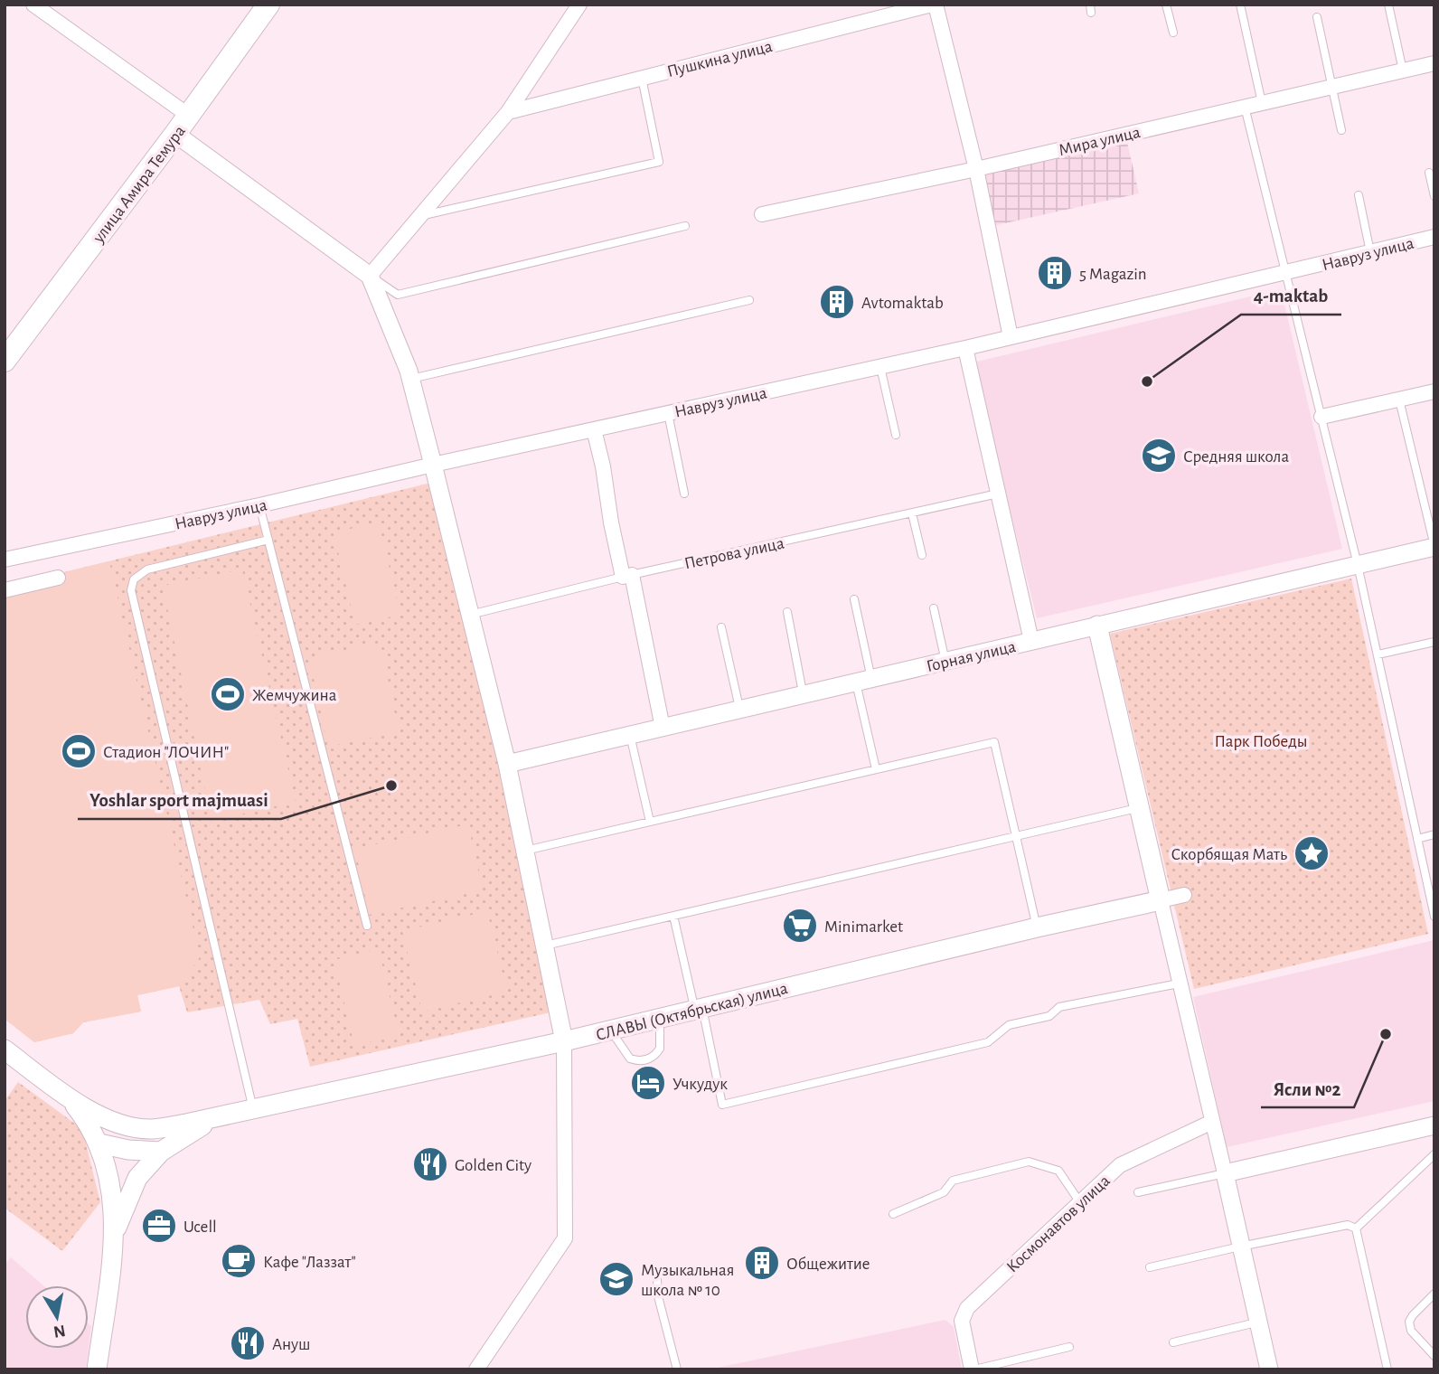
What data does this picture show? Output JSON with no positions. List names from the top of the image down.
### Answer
{
  "streets": {
    "main road": ["улица Амира Темура", "СЛАВЫ (Октябрьская) улица"],
    "street": [
      "Пушкина улица",
      "Мира улица",
      "Навруз улица",
      "Горная улица",
      "Космонавтов улица"
    ],
    "lane": ["Петрова улица"]
  },
  "parks": ["Парк Победы"],
  "places": {
    "building": ["5 Magazin", "Avtomaktab", "Общежитие"],
    "other": ["4-maktab", "Yoshlar sport majmuasi", "Ясли №2"],
    "school or university": ["Средняя школа", "Музыкальная школа № 10"],
    "sports": ["Жемчужина", "Стадион \"ЛОЧИН\""],
    "place": ["Скорбящая Мать"],
    "supermarket": ["Minimarket"],
    "hotel": ["Учкудук"],
    "restaurant": ["Golden City", "Ануш"],
    "office": ["Ucell"],
    "cafe": ["Кафе \"Лаззат\""]
  },
  "north": "bottom"
}
